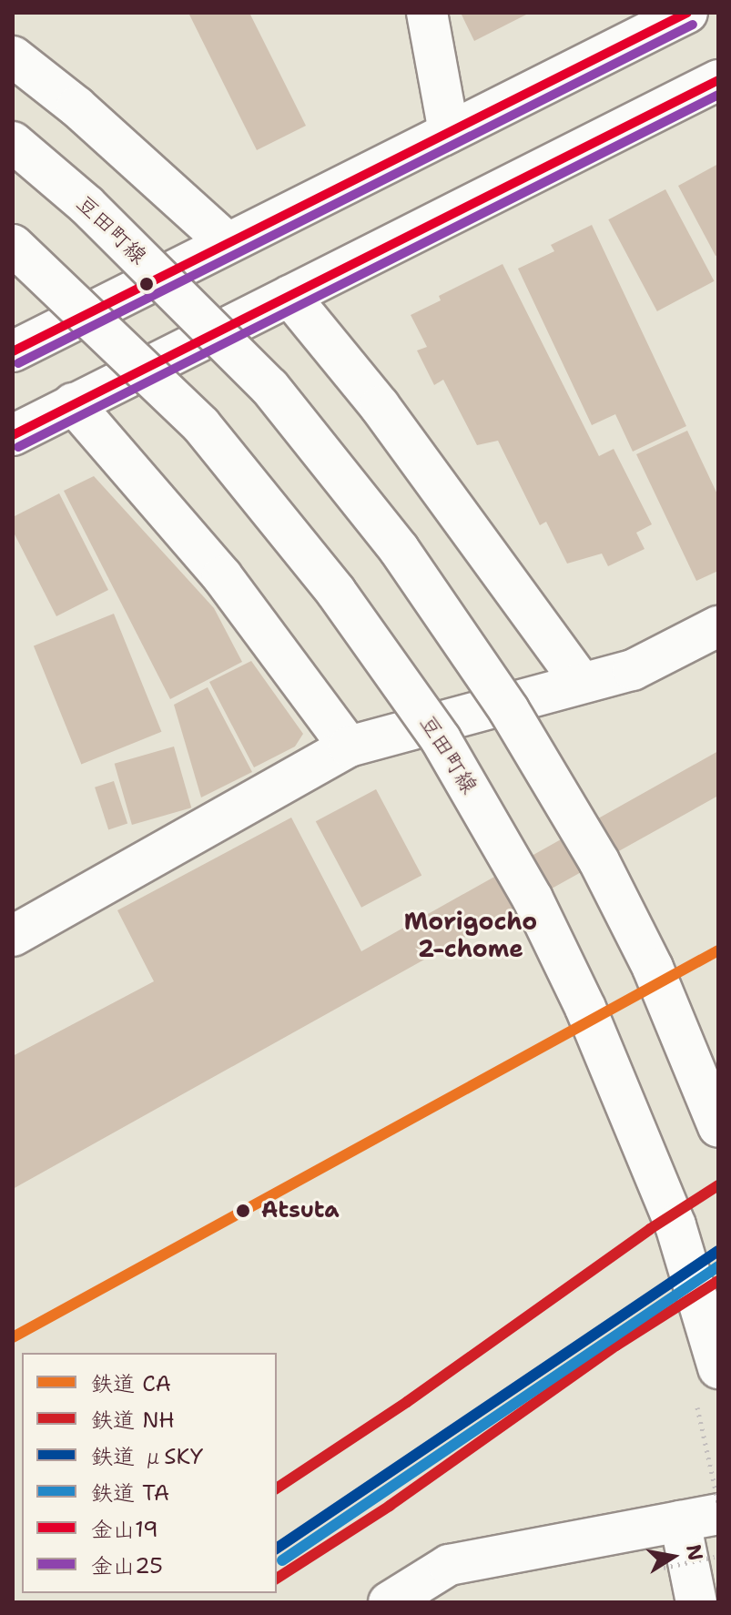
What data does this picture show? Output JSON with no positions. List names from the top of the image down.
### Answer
{
  "streets": {
    "street": ["豆田町線"]
  },
  "districts": ["Morigocho 2-chome"],
  "places": ["Atsuta"],
  "lines": [
    "transit line 金山19",
    "transit line 金山25",
    "rail line CA",
    "rail line NH",
    "rail line μSKY",
    "rail line TA"
  ],
  "legend": [
    "鉄道 CA",
    "鉄道 NH",
    "鉄道 μSKY",
    "鉄道 TA",
    "金山19",
    "金山25"
  ],
  "north": "right"
}
